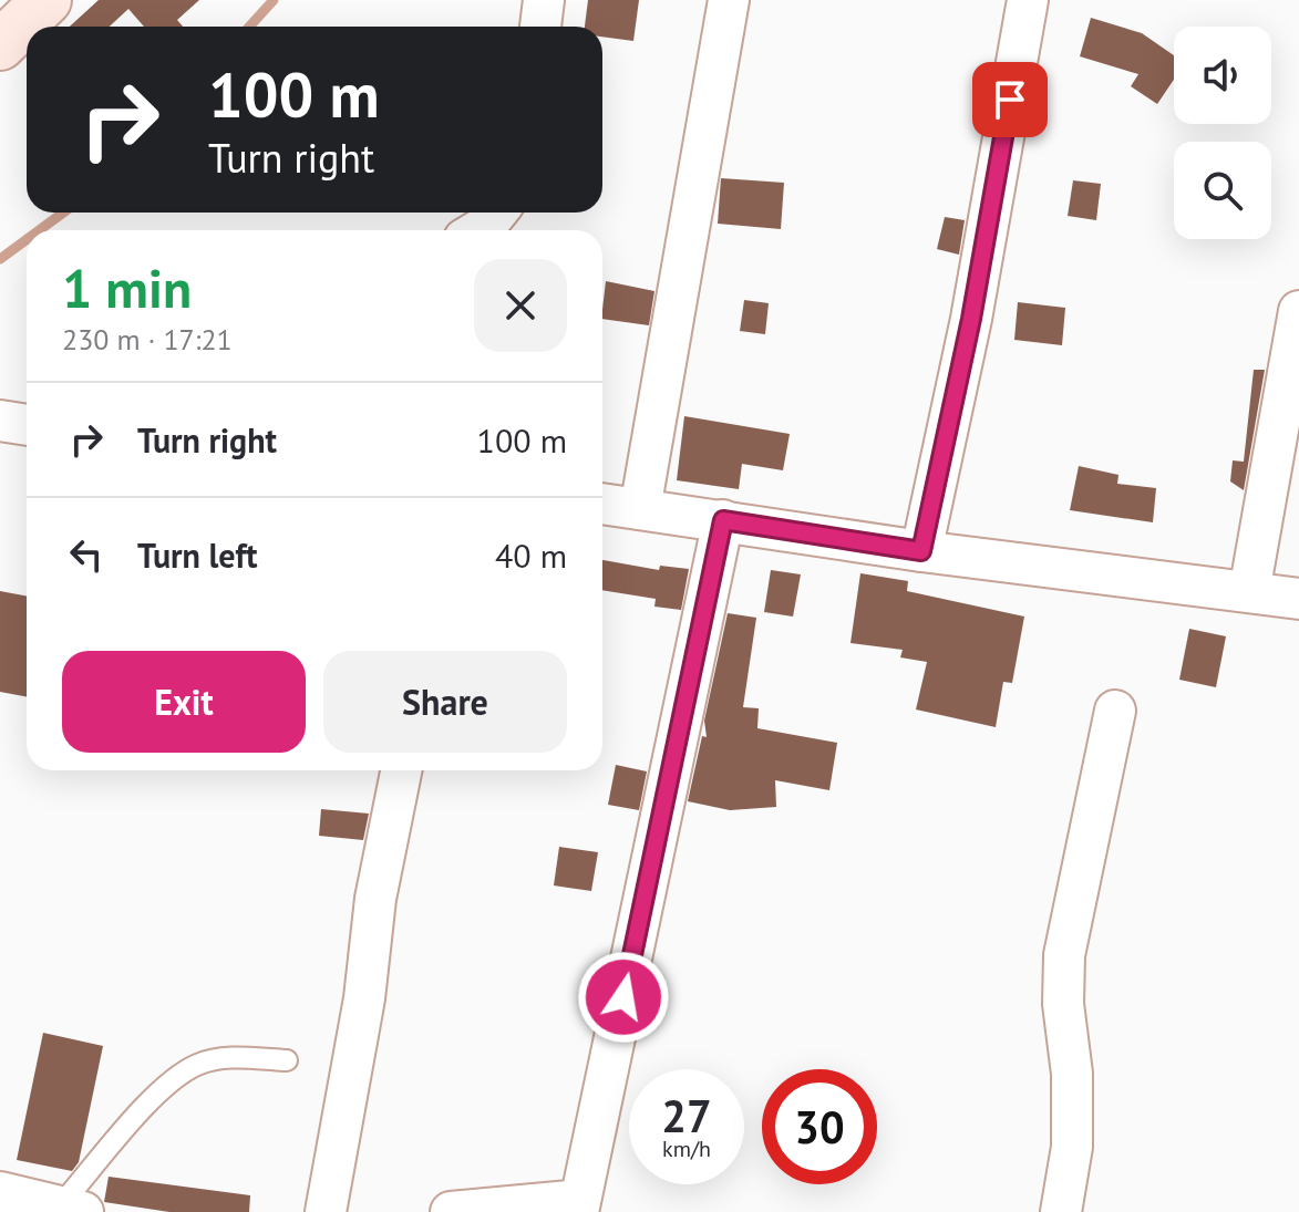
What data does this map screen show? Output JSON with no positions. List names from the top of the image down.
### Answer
{
  "page": {
    "turn": ["100 m", "Turn right"],
    "heading": ["1 min", "230 m · 17:21"],
    "list": [
      {
        "name": "Turn right",
        "value": "100 m"
      },
      {
        "name": "Turn left",
        "value": "40 m"
      }
    ],
    "buttons": ["Exit", "Share"],
    "speed": "27 km/h",
    "limit": "30"
  }
}
